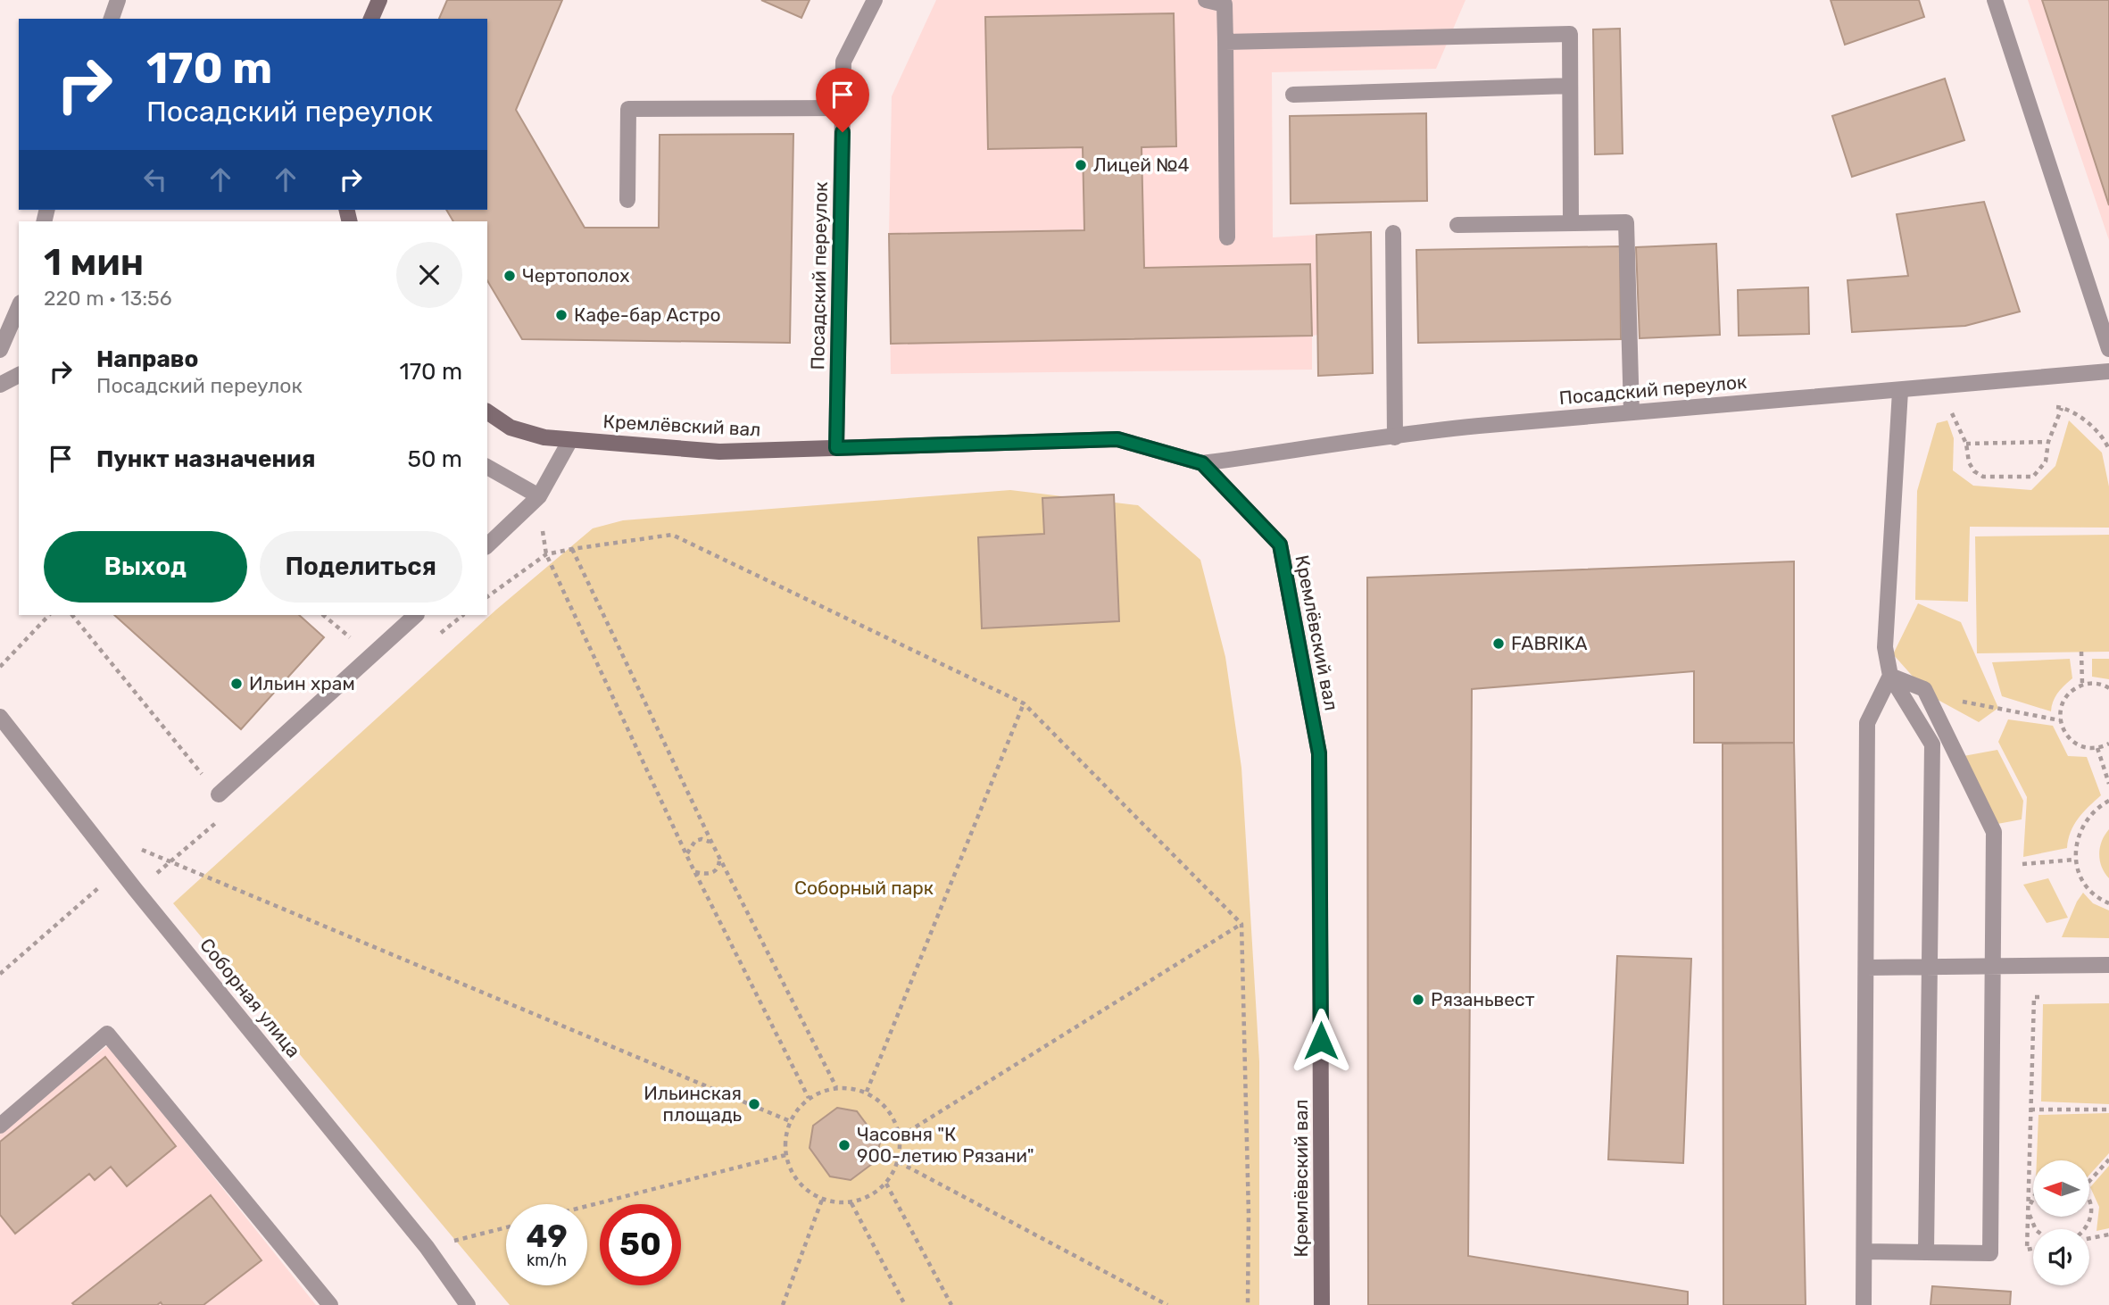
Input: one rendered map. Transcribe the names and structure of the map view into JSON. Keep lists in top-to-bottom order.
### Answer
{
  "streets": {
    "main road": ["Кремлёвский вал"],
    "street": ["Посадский переулок", "Соборная улица"]
  },
  "crossings": [
    ["Посадский переулок", "Кремлёвский вал"]
  ],
  "parks": ["Соборный парк"],
  "places": [
    "Лицей №4",
    "Чертополох",
    "Кафе-бар Астро",
    "FABRIKA",
    "Ильин храм",
    "Рязаньвест",
    "Ильинская площадь",
    "Часовня \"К 900-летию Рязани\""
  ],
  "north": "left",
  "page": {
    "turn": ["170 m", "Посадский переулок"],
    "heading": ["1 мин", "220 m · 13:56"],
    "list": [
      {
        "name": "Направо",
        "note": "Посадский переулок",
        "value": "170 m"
      },
      {
        "name": "Пункт назначения",
        "value": "50 m"
      }
    ],
    "buttons": ["Выход", "Поделиться"],
    "speed": "49 km/h",
    "limit": "50"
  }
}
